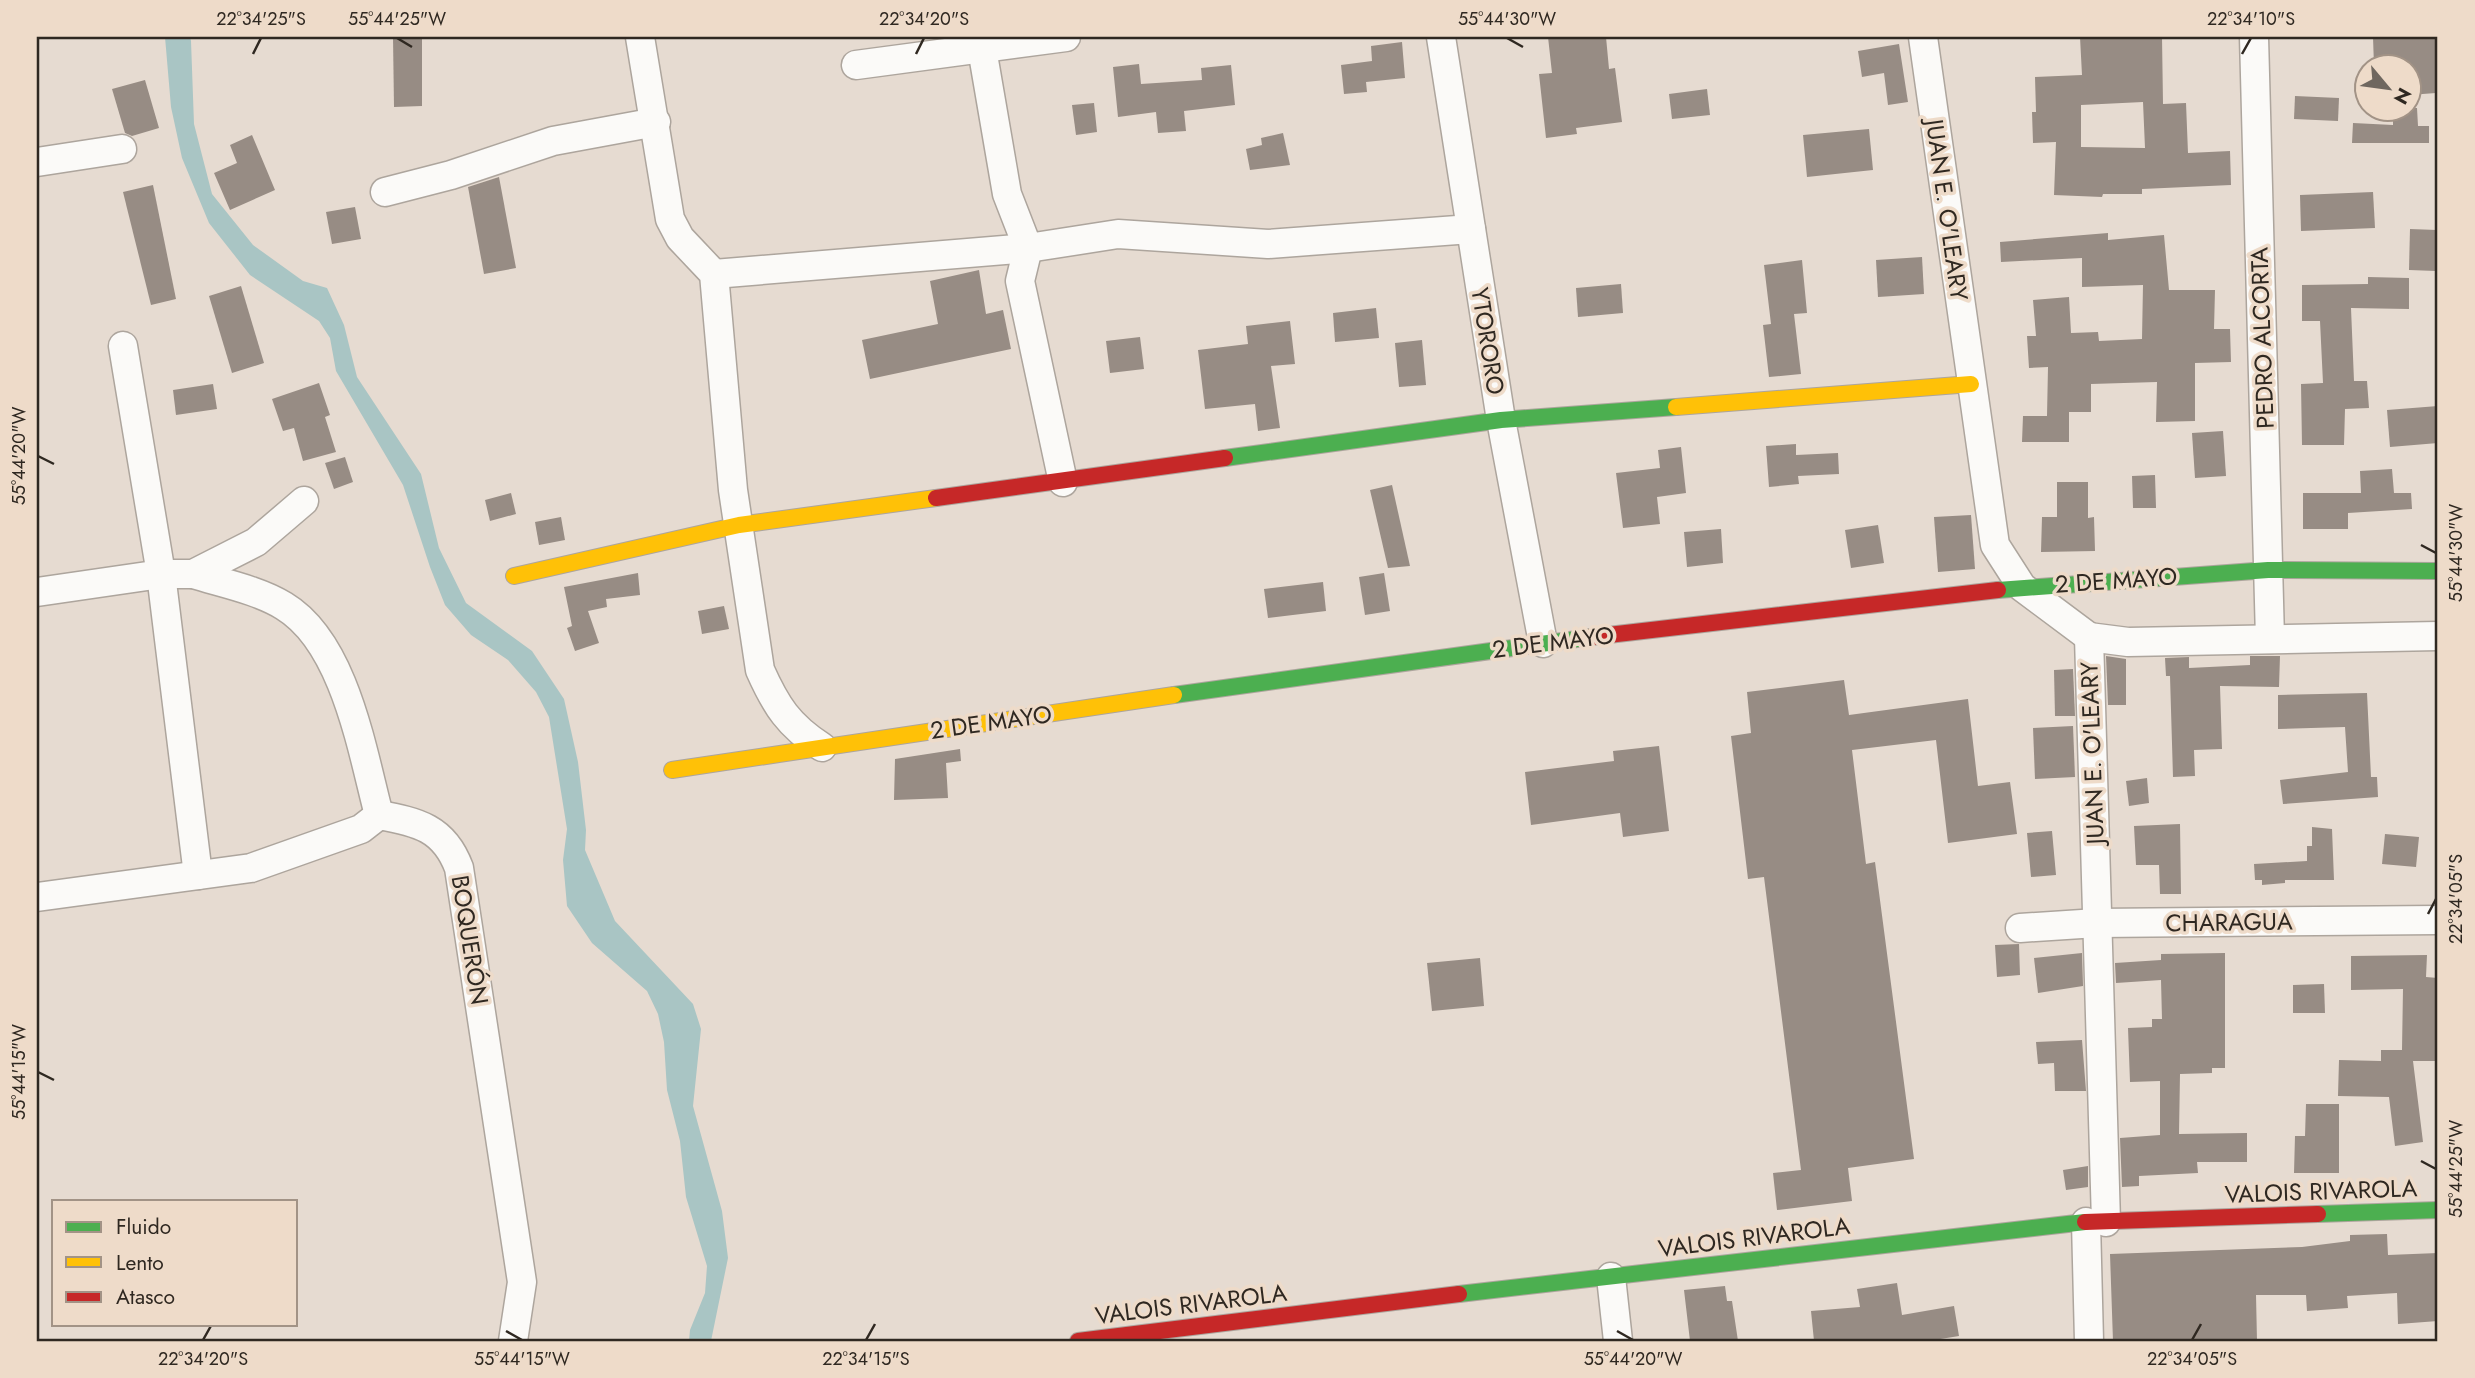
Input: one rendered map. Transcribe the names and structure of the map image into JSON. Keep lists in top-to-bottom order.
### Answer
{
  "streets": {
    "street": [
      "JUAN E. O'LEARY",
      "PEDRO ALCORTA",
      "YTORORO",
      "2 DE MAYO",
      "CHARAGUA",
      "BOQUERÓN",
      "VALOIS RIVAROLA"
    ]
  },
  "crossings": [
    ["JUAN E. O'LEARY", "2 DE MAYO"],
    ["JUAN E. O'LEARY", "CHARAGUA"],
    ["JUAN E. O'LEARY", "VALOIS RIVAROLA"],
    ["PEDRO ALCORTA", "2 DE MAYO"],
    ["YTORORO", "2 DE MAYO"]
  ],
  "legend": ["Fluido", "Lento", "Atasco"],
  "north": "bottom right",
  "coordinates": [
    "22°34'25\"S",
    "55°44'25\"W",
    "22°34'20\"S",
    "55°44'30\"W",
    "22°34'10\"S",
    "55°44'20\"W",
    "22°34'05\"S",
    "55°44'15\"W",
    "22°34'15\"S"
  ]
}
